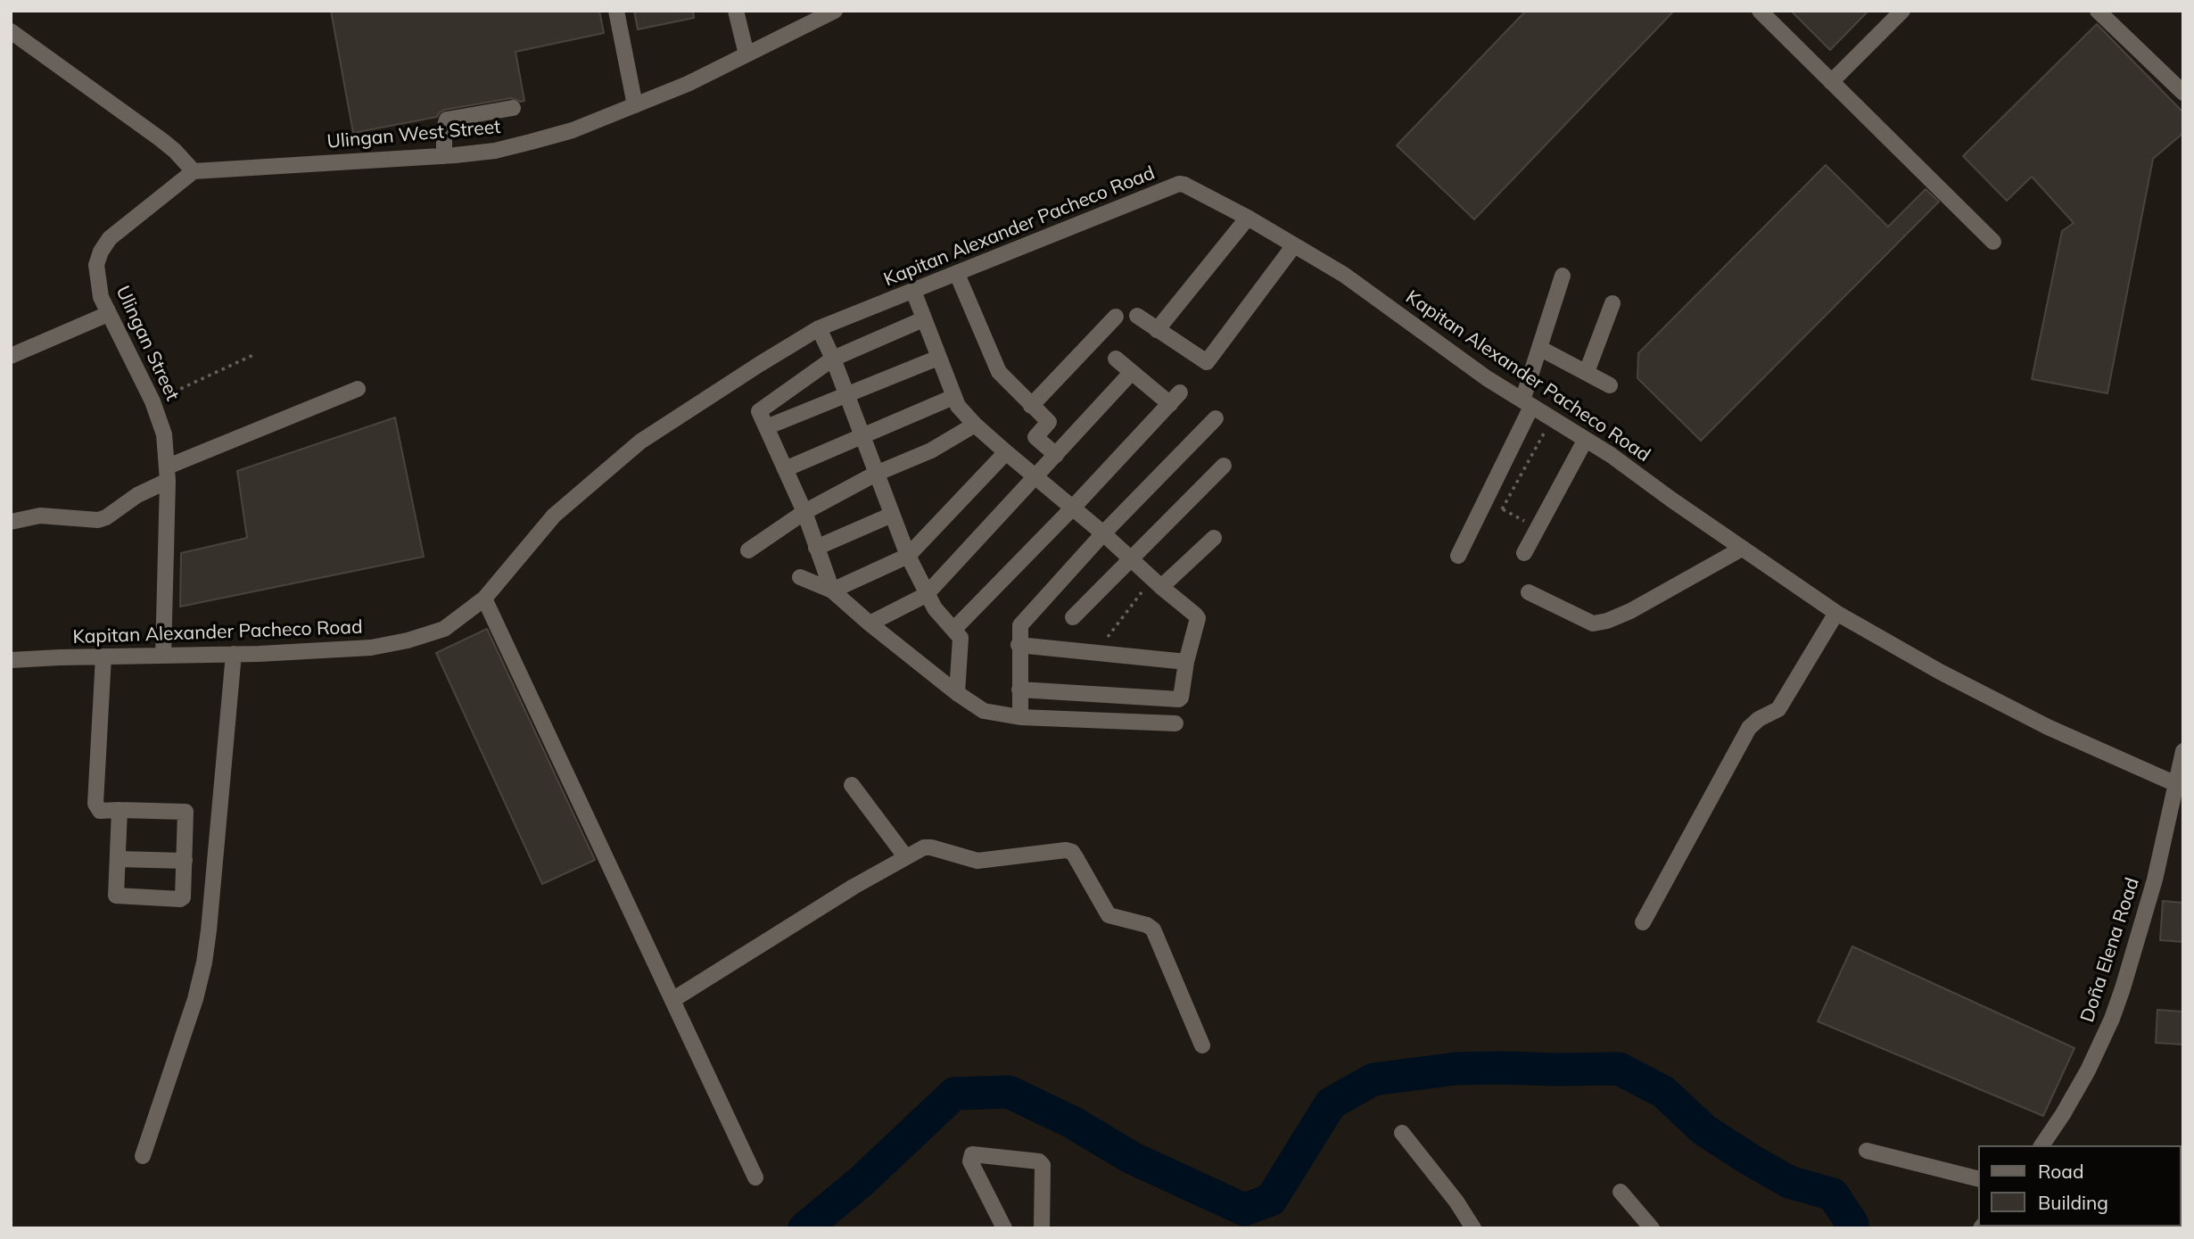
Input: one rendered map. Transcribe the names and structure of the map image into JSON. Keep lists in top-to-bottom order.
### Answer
{
  "streets": {
    "street": [
      "Ulingan West Street",
      "Kapitan Alexander Pacheco Road",
      "Ulingan Street",
      "Doña Elena Road"
    ]
  },
  "crossings": [
    ["Ulingan West Street", "Ulingan Street"],
    ["Kapitan Alexander Pacheco Road", "Ulingan Street"],
    ["Kapitan Alexander Pacheco Road", "Doña Elena Road"]
  ],
  "legend": ["Road", "Building"]
}
